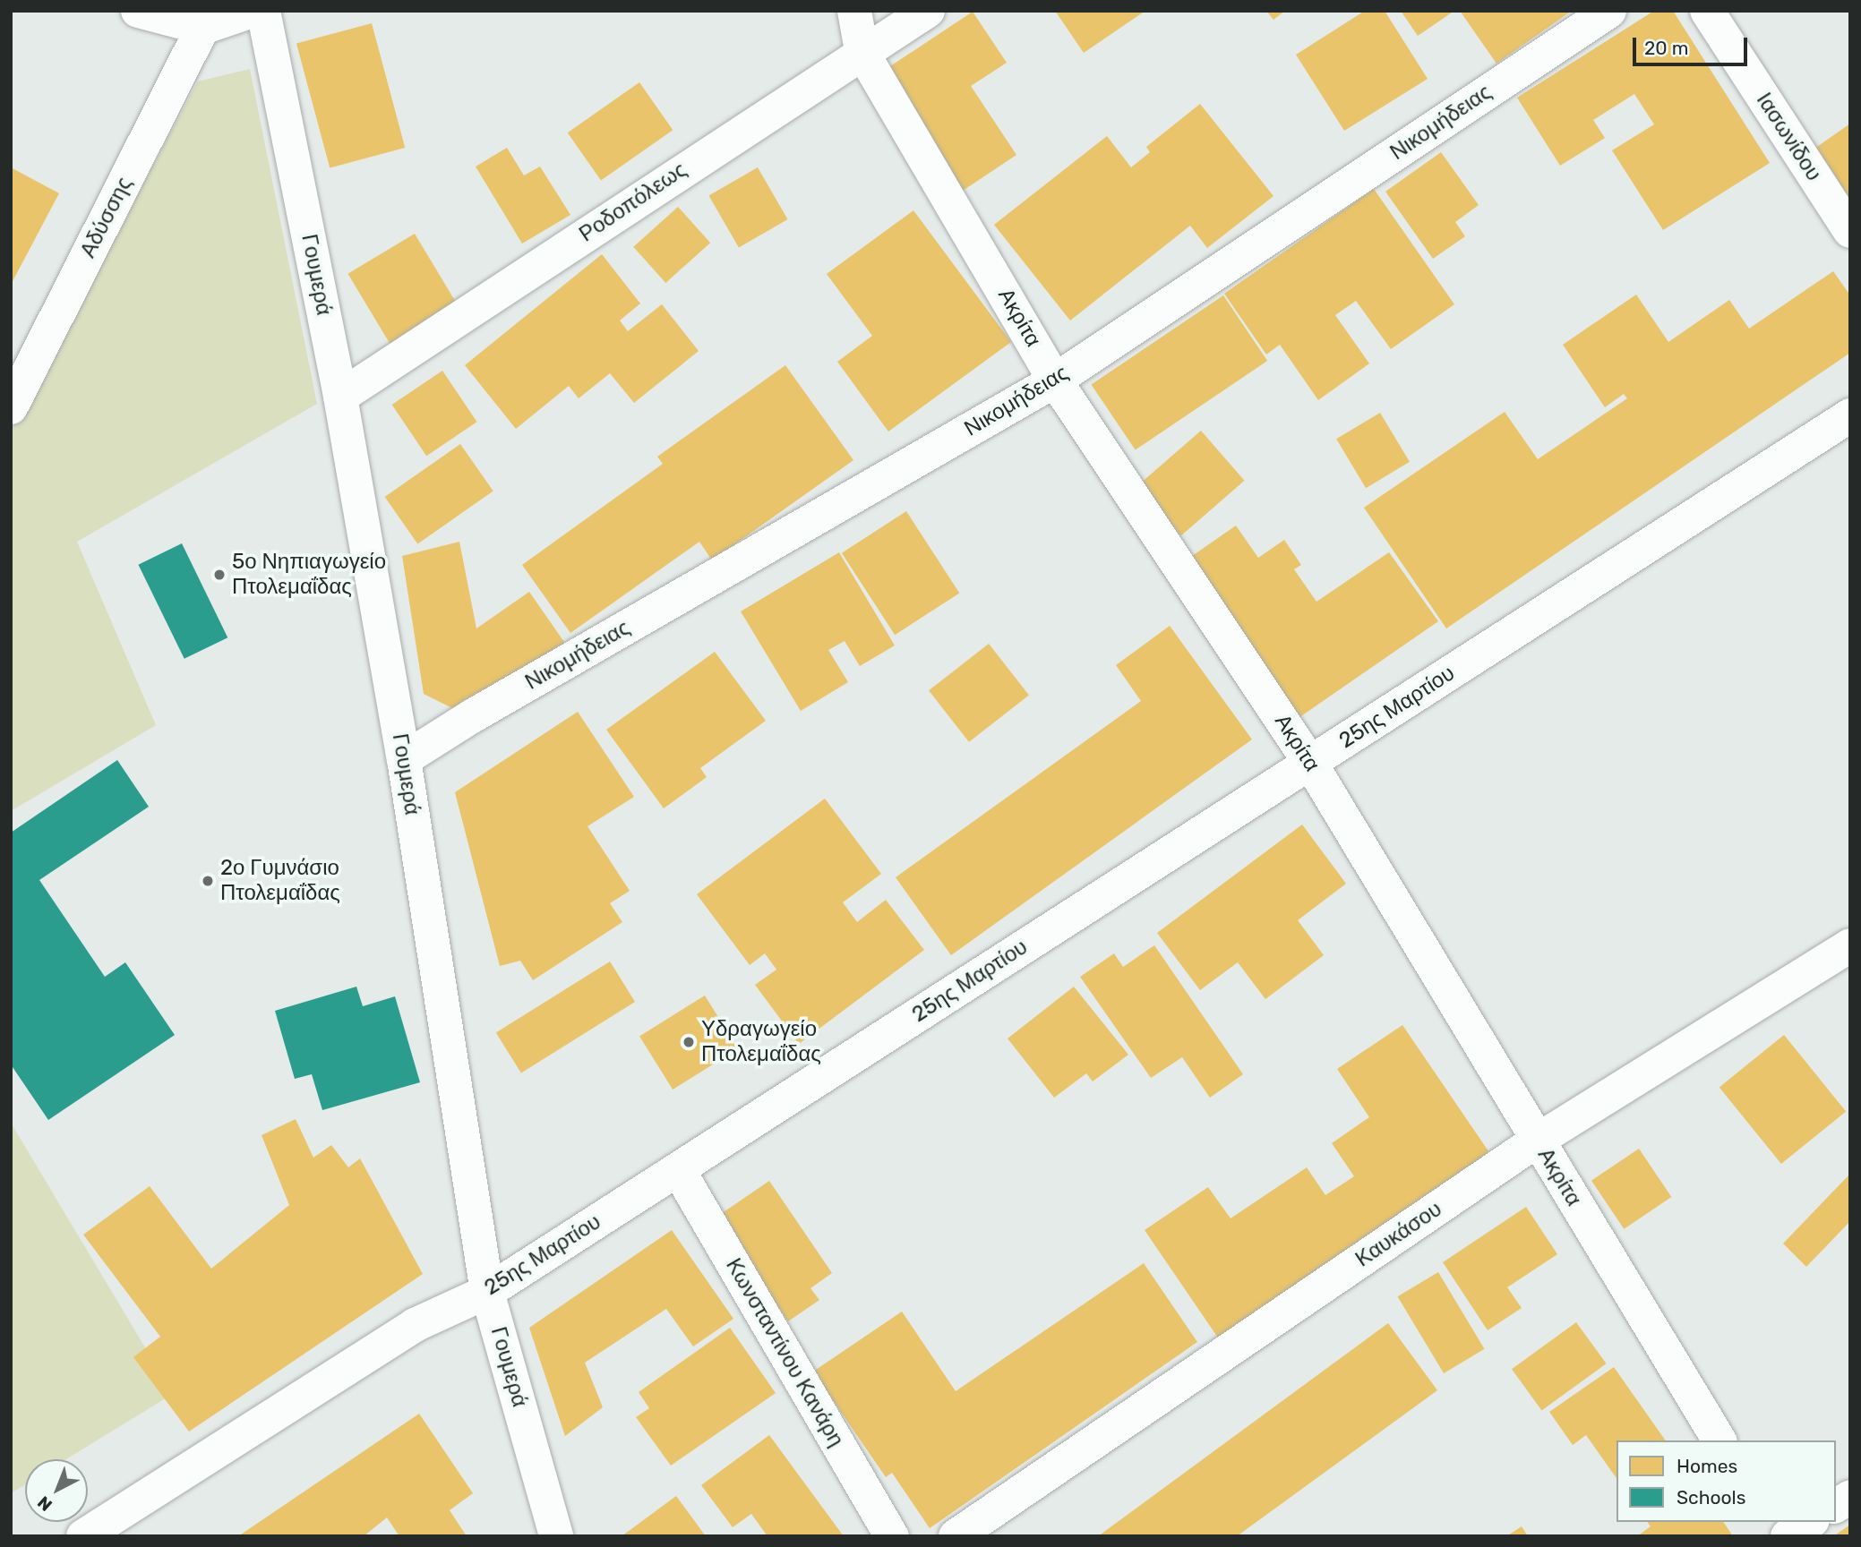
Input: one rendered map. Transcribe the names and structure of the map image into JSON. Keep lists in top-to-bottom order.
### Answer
{
  "streets": {
    "street": [
      "Νικομήδειας",
      "Ιασωνίδου",
      "Ροδοπόλεως",
      "Αδύσσης",
      "Γουμερά",
      "Ακρίτα",
      "25ης Μαρτίου",
      "Καυκάσου",
      "Κωνσταντίνου Κανάρη"
    ]
  },
  "crossings": [
    ["Νικομήδειας", "Γουμερά"],
    ["Νικομήδειας", "Ακρίτα"],
    ["Ροδοπόλεως", "Γουμερά"],
    ["Ροδοπόλεως", "Ακρίτα"],
    ["Γουμερά", "25ης Μαρτίου"],
    ["Ακρίτα", "25ης Μαρτίου"],
    ["Ακρίτα", "Καυκάσου"],
    ["25ης Μαρτίου", "Κωνσταντίνου Κανάρη"]
  ],
  "places": ["5ο Νηπιαγωγείο Πτολεμαΐδας", "2ο Γυμνάσιο Πτολεμαΐδας", "Υδραγωγείο Πτολεμαΐδας"],
  "legend": ["Homes", "Schools"],
  "scale_bar": "20 m",
  "north": "bottom left"
}
